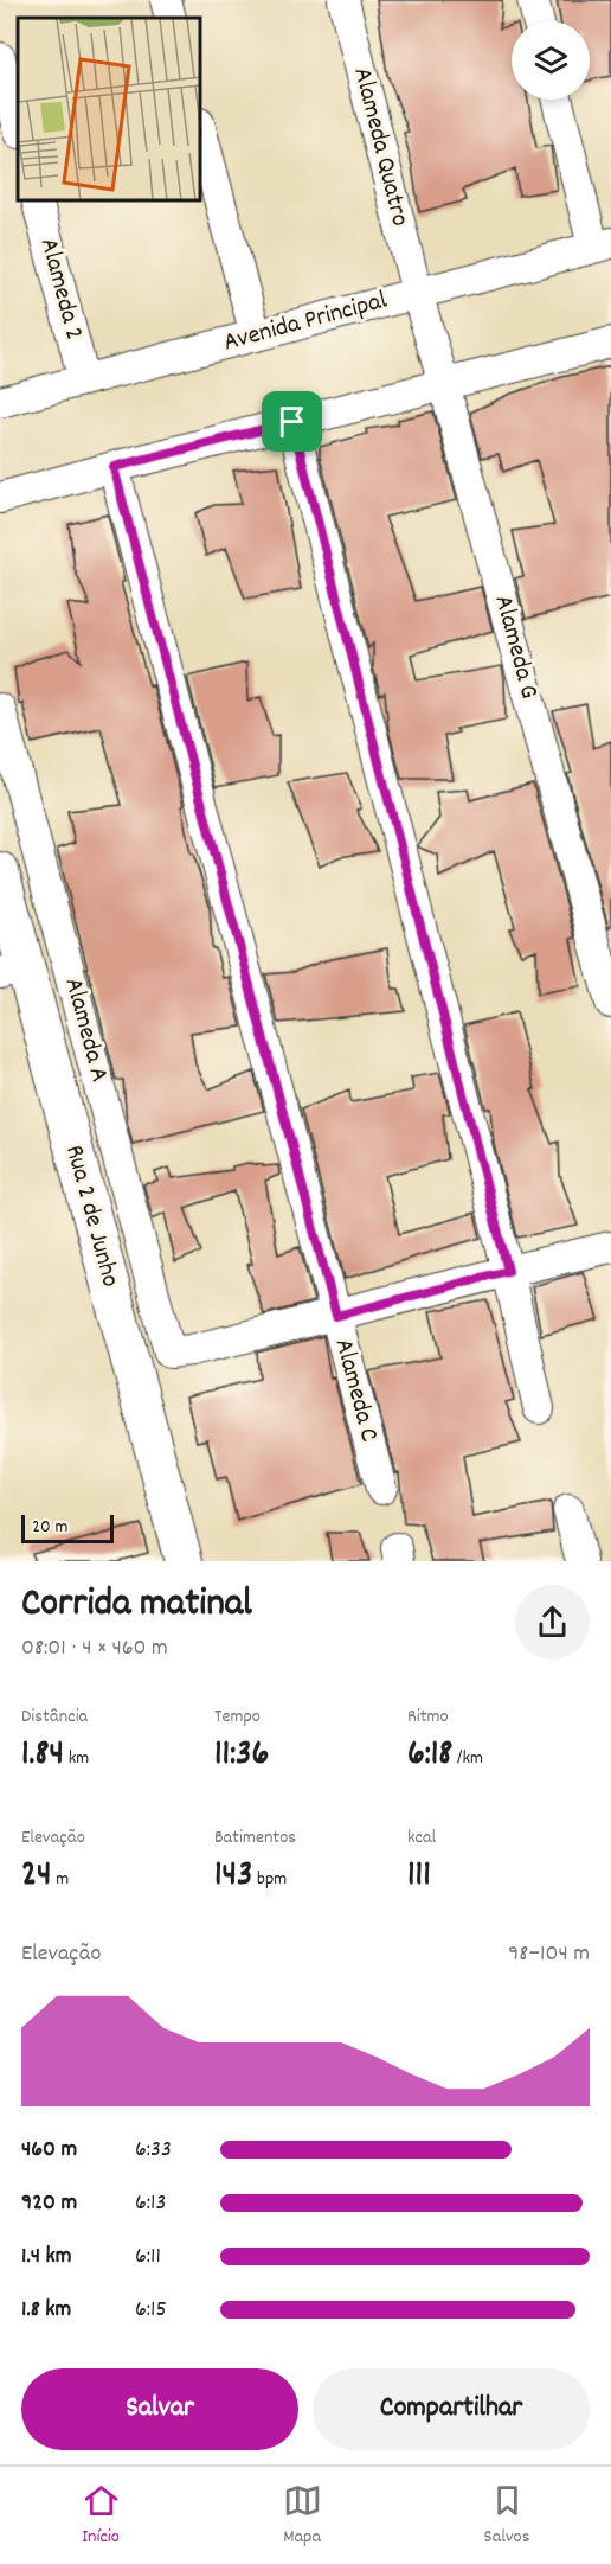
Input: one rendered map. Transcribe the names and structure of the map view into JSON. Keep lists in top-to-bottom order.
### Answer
{
  "streets": {
    "street": [
      "Alameda Quatro",
      "Alameda 2",
      "Avenida Principal",
      "Alameda G",
      "Alameda A",
      "Rua 2 de Junho",
      "Alameda C"
    ]
  },
  "crossings": [
    ["Alameda Quatro", "Avenida Principal"],
    ["Alameda Quatro", "Alameda G"],
    ["Alameda 2", "Avenida Principal"],
    ["Avenida Principal", "Alameda G"],
    ["Alameda A", "Alameda C"]
  ],
  "scale_bar": "20 m",
  "page": {
    "scale": "20 m",
    "heading": ["Corrida matinal", "08:01 · 4 × 460 m"],
    "stats": [
      ["Distância", "1.84 km"],
      ["Tempo", "11:36"],
      ["Ritmo", "6:18 /km"],
      ["Elevação", "24 m"],
      ["Batimentos", "143 bpm"],
      ["kcal", "111"]
    ],
    "chart": ["Elevação", "98–104 m"],
    "list": [
      {
        "name": "460 m",
        "note": "6:33"
      },
      {
        "name": "920 m",
        "note": "6:13"
      },
      {
        "name": "1.4 km",
        "note": "6:11"
      },
      {
        "name": "1.8 km",
        "note": "6:15"
      }
    ],
    "buttons": ["Salvar", "Compartilhar"],
    "tabs": ["Início", "Mapa", "Salvos"]
  }
}
